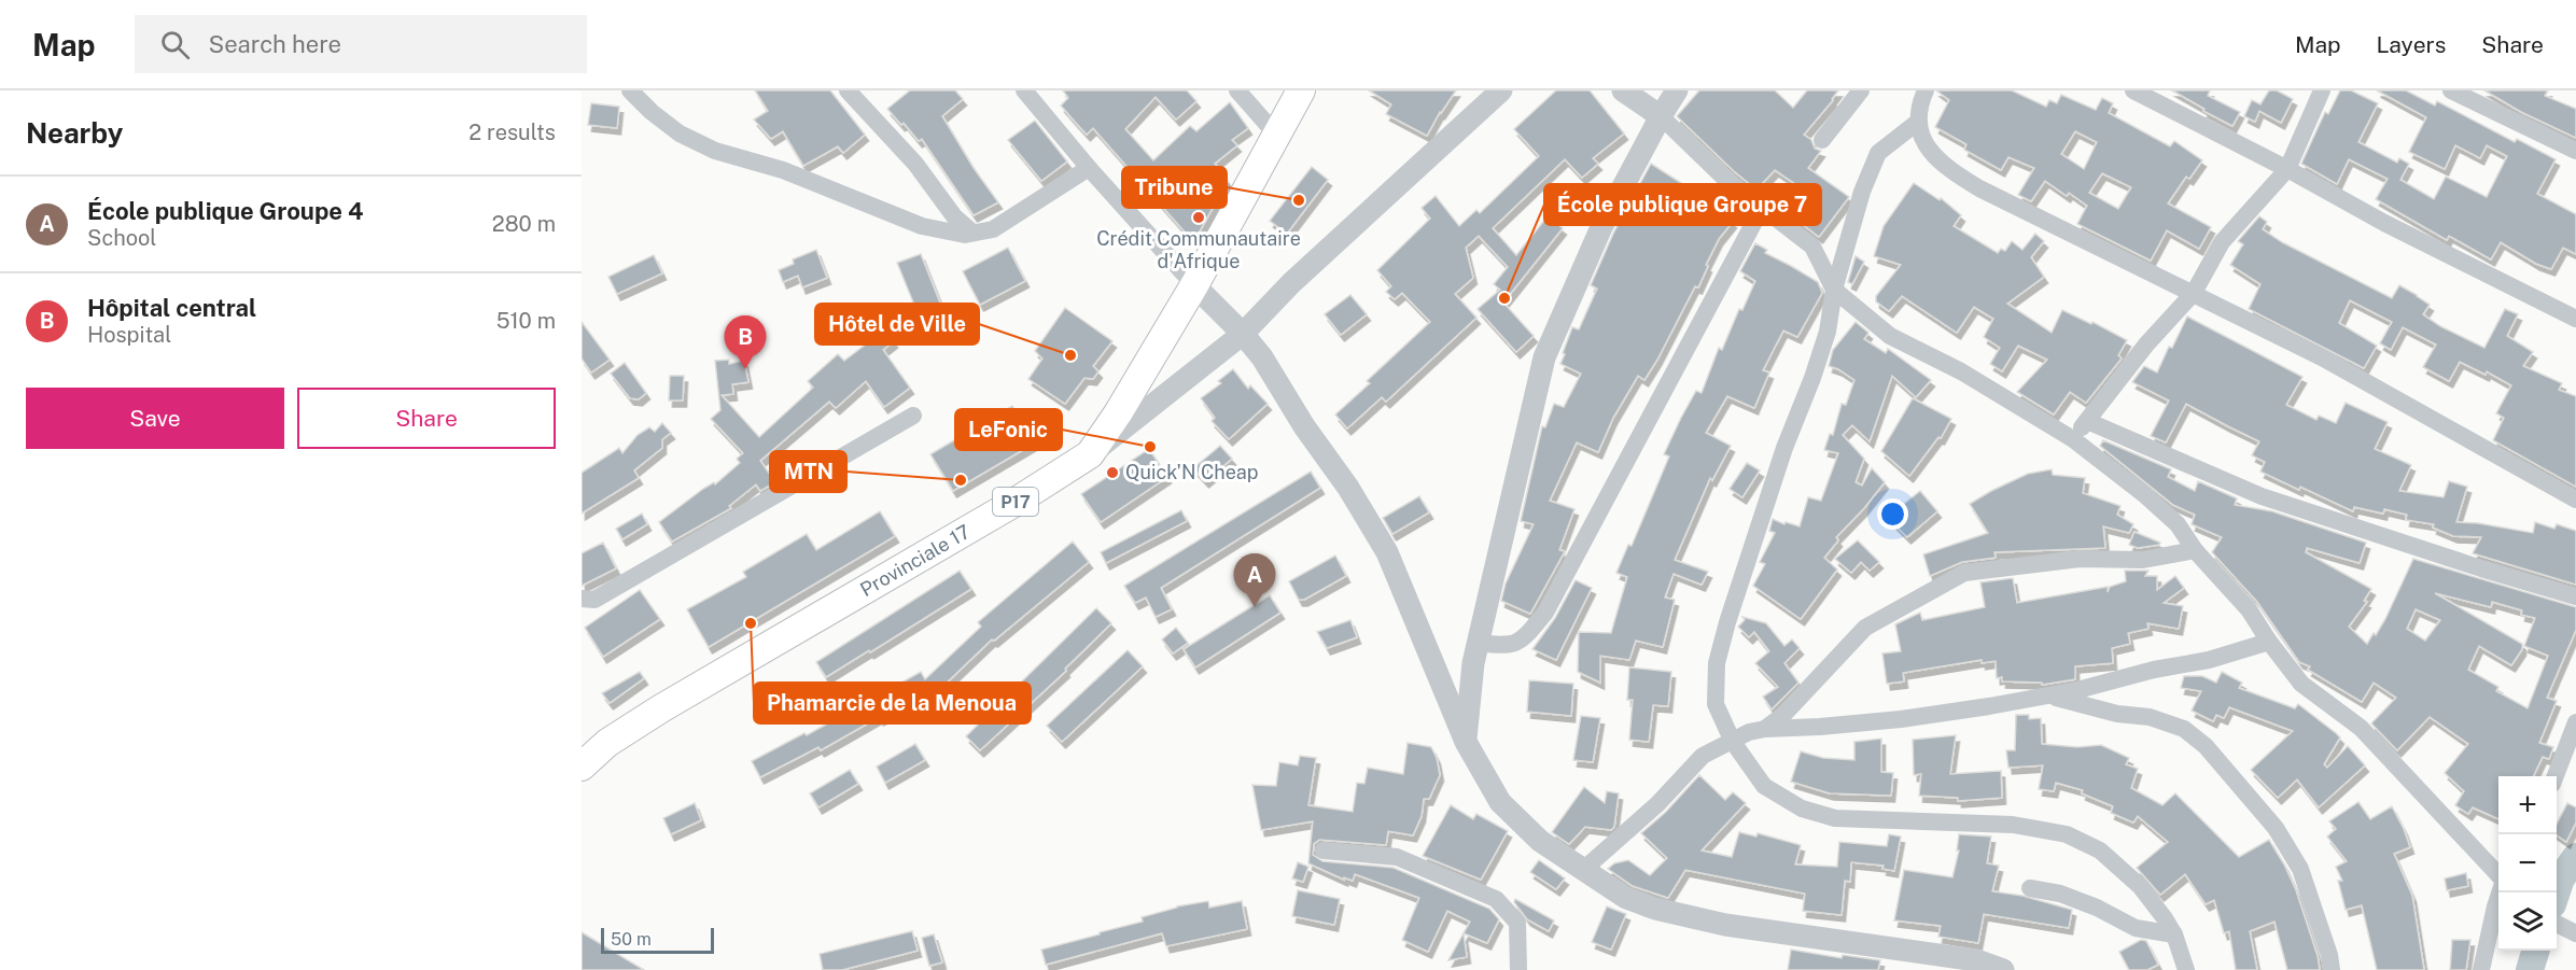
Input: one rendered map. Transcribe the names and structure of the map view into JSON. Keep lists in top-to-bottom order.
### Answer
{
  "streets": {
    "main road": ["P17", "Provinciale 17"]
  },
  "places": [
    "Tribune",
    "Crédit Communautaire d'Afrique",
    "École publique Groupe 7",
    "Hôtel de Ville",
    "LeFonic",
    "Quick'N Cheap",
    "MTN",
    "Phamarcie de la Menoua"
  ],
  "scale_bar": "50 m",
  "page": {
    "header": "Map",
    "search": "Search here",
    "nav": ["Map", "Layers", "Share"],
    "heading": ["Nearby", "2 results"],
    "list": [
      {
        "mark": "A",
        "name": "École publique Groupe 4",
        "note": "School",
        "value": "280 m"
      },
      {
        "mark": "B",
        "name": "Hôpital central",
        "note": "Hospital",
        "value": "510 m"
      }
    ],
    "pins": ["B", "A"],
    "buttons": ["Save", "Share"],
    "map_buttons": ["+", "−"],
    "scale": "50 m"
  }
}
